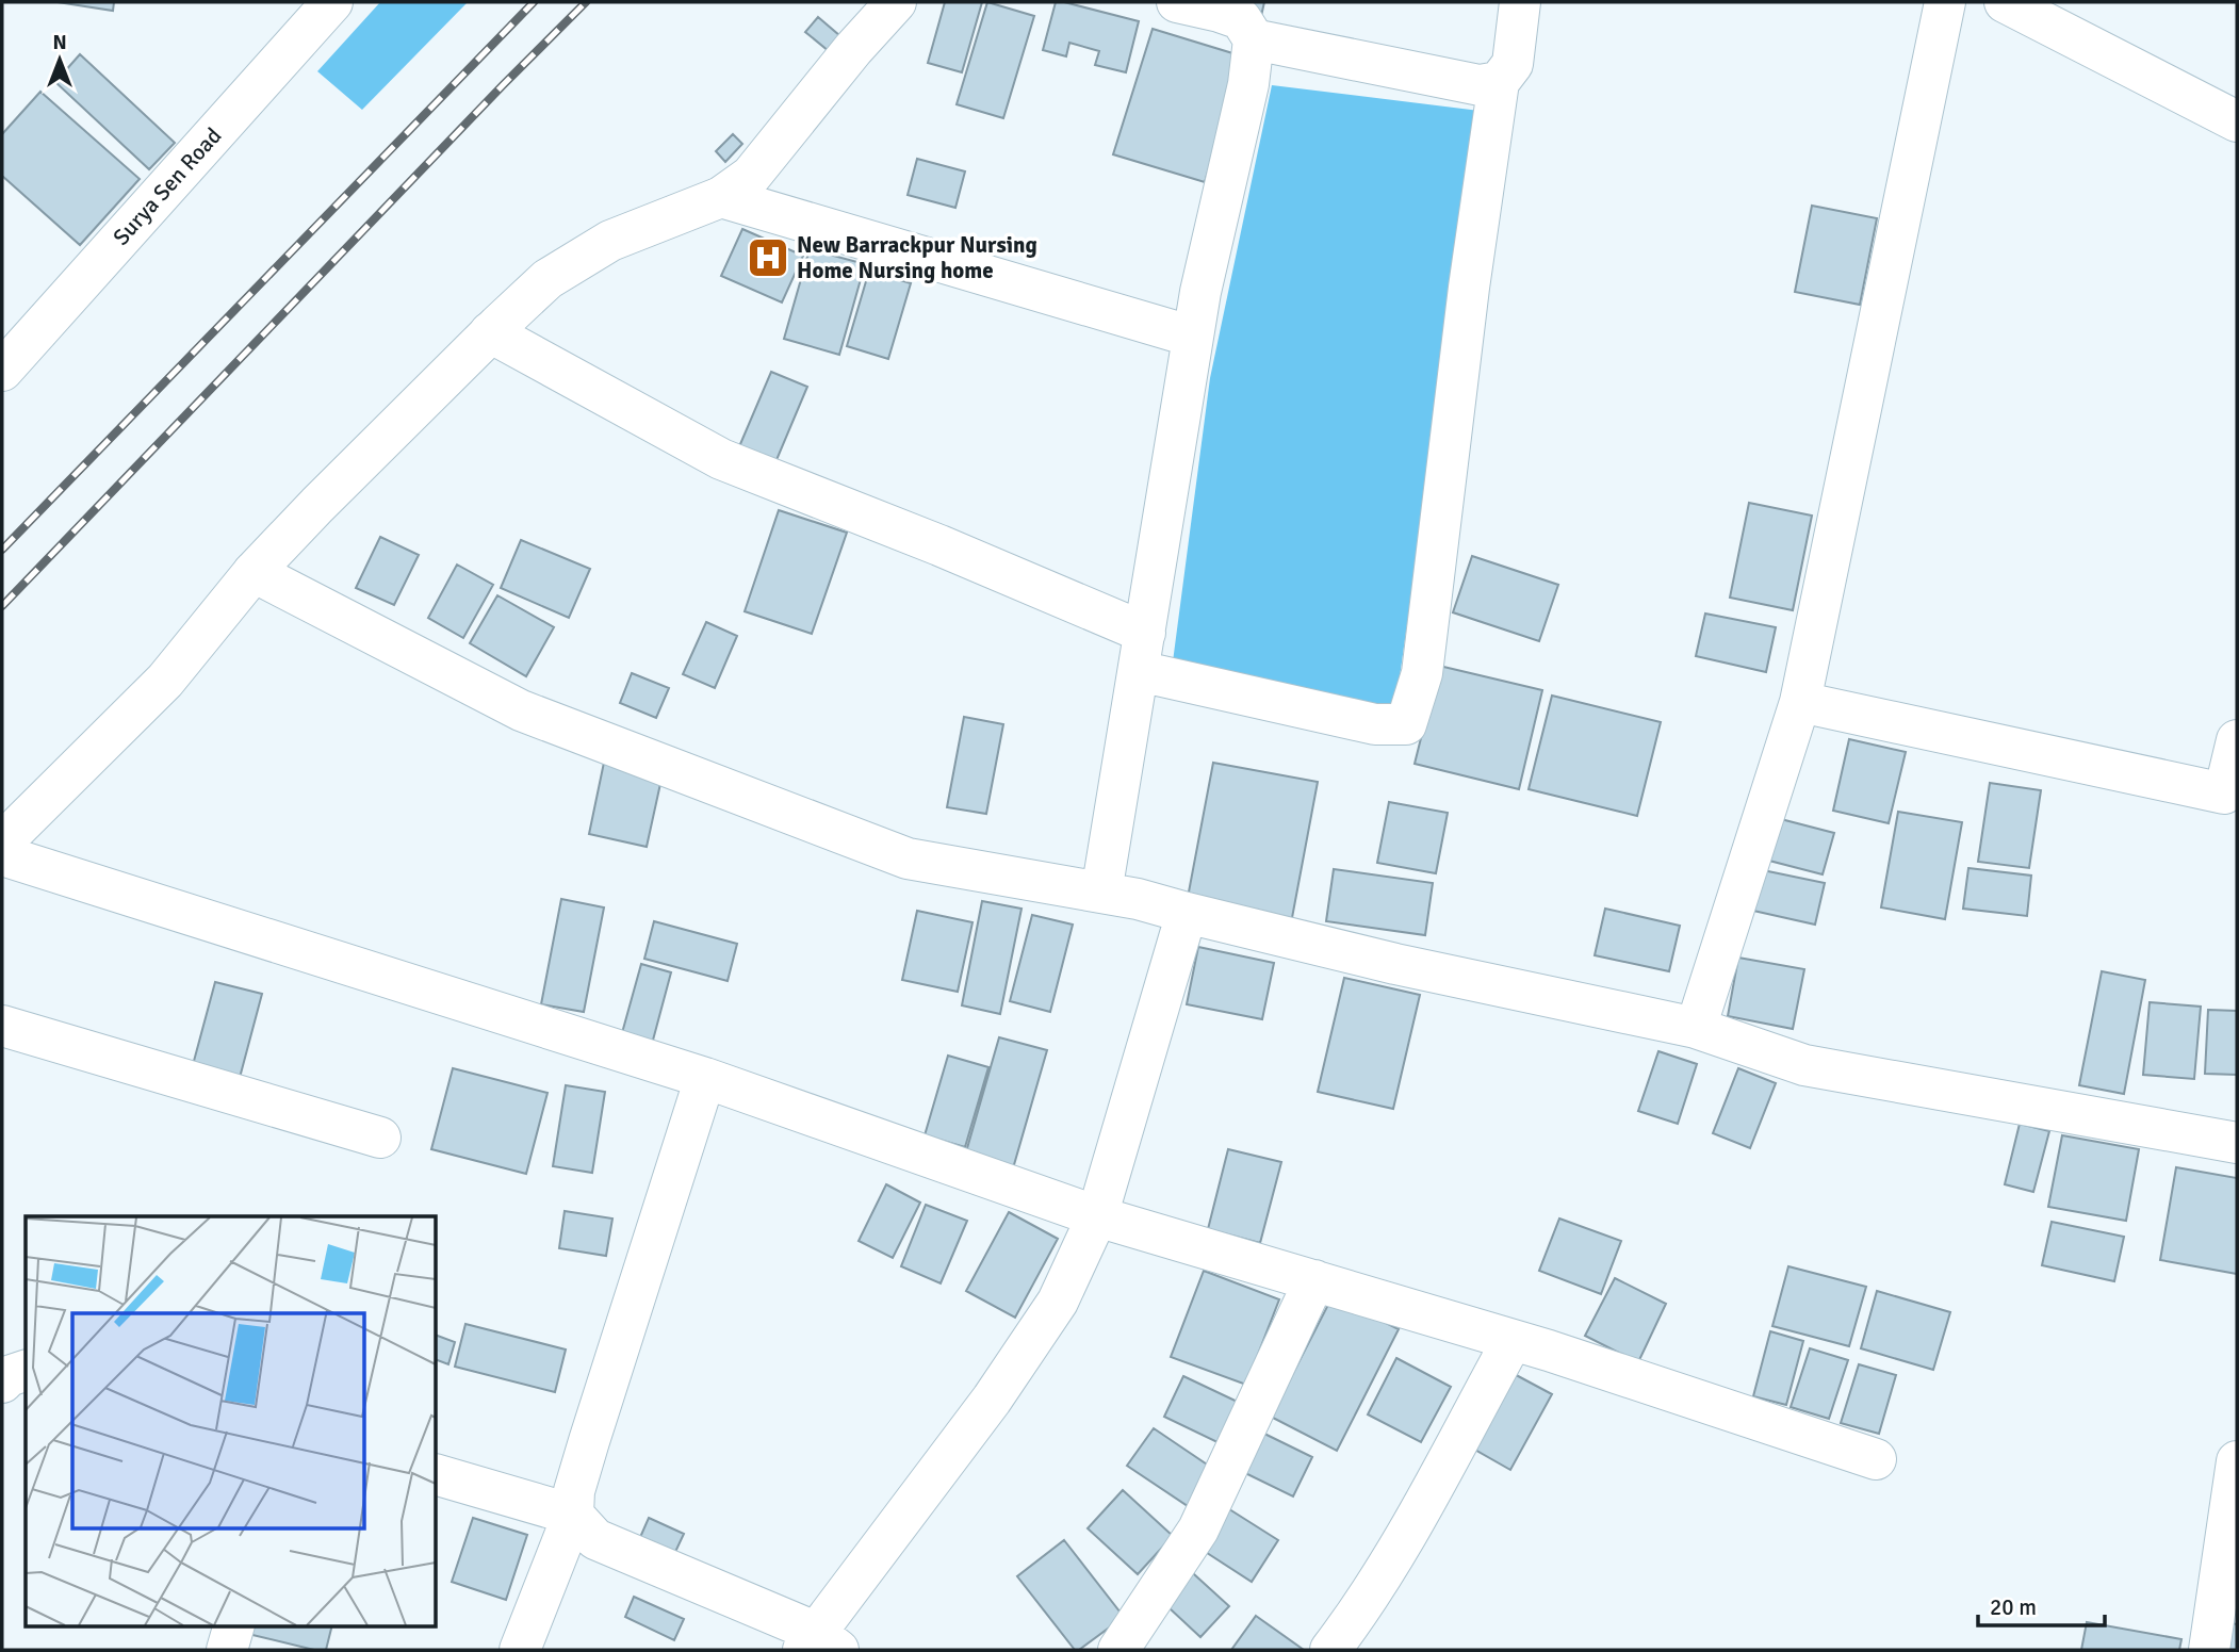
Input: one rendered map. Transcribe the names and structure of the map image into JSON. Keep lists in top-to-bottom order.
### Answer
{
  "streets": {
    "street": ["Surya Sen Road"]
  },
  "places": {
    "hospital": ["New Barrackpur Nursing Home Nursing home"]
  },
  "scale_bar": "20 m",
  "north": "top"
}
